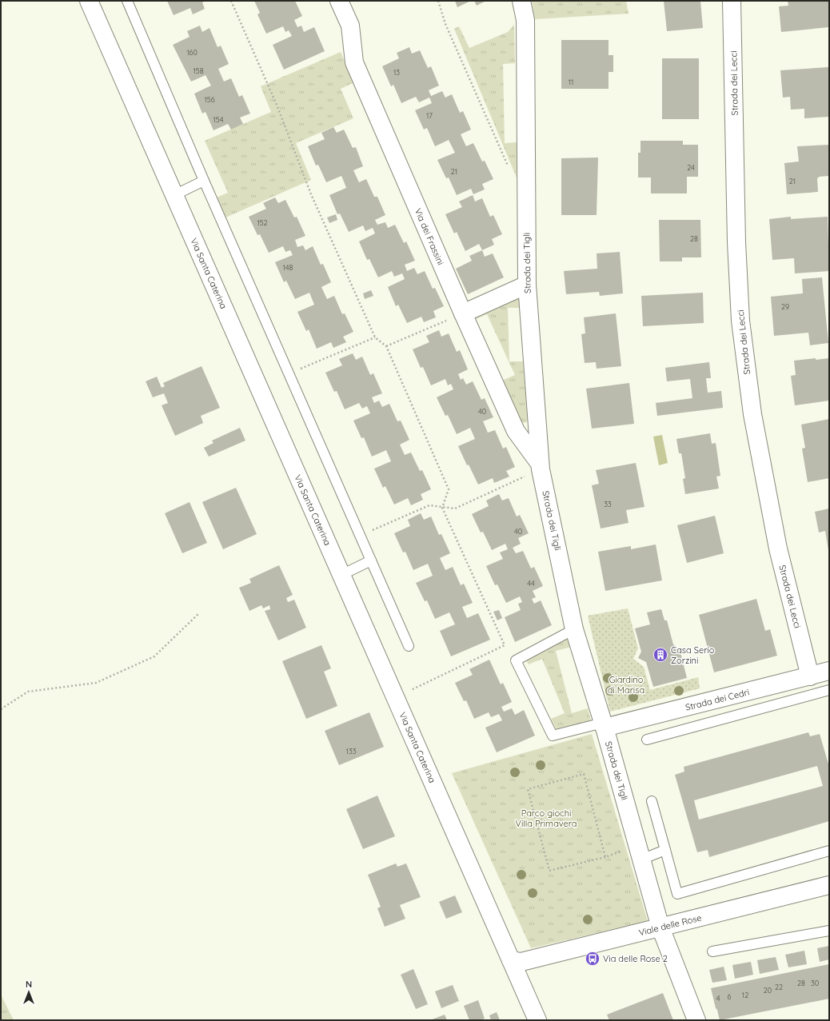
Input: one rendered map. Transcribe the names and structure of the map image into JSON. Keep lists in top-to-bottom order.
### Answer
{
  "streets": {
    "street": [
      "Strada dei Lecci",
      "Via dei Frassini",
      "Strada dei Tigli",
      "Via Santa Caterina",
      "Strada dei Cedri",
      "Viale delle Rose"
    ]
  },
  "crossings": [
    ["Strada dei Lecci", "Strada dei Cedri"],
    ["Via dei Frassini", "Strada dei Tigli"],
    ["Strada dei Tigli", "Strada dei Cedri"],
    ["Strada dei Tigli", "Viale delle Rose"],
    ["Via Santa Caterina", "Viale delle Rose"]
  ],
  "parks": ["Giardino di Marisa", "Parco giochi Villa Primavera"],
  "places": {
    "building": ["Casa Serio Zorzini"],
    "bus stop": ["Via delle Rose 2"]
  },
  "house_numbers": [
    "160",
    "158",
    "13",
    "11",
    "156",
    "17",
    "154",
    "24",
    "21",
    "21",
    "152",
    "28",
    "148",
    "29",
    "40",
    "33",
    "40",
    "44",
    "133",
    "28",
    "30",
    "22",
    "20",
    "12",
    "6",
    "4"
  ],
  "north": "top"
}
